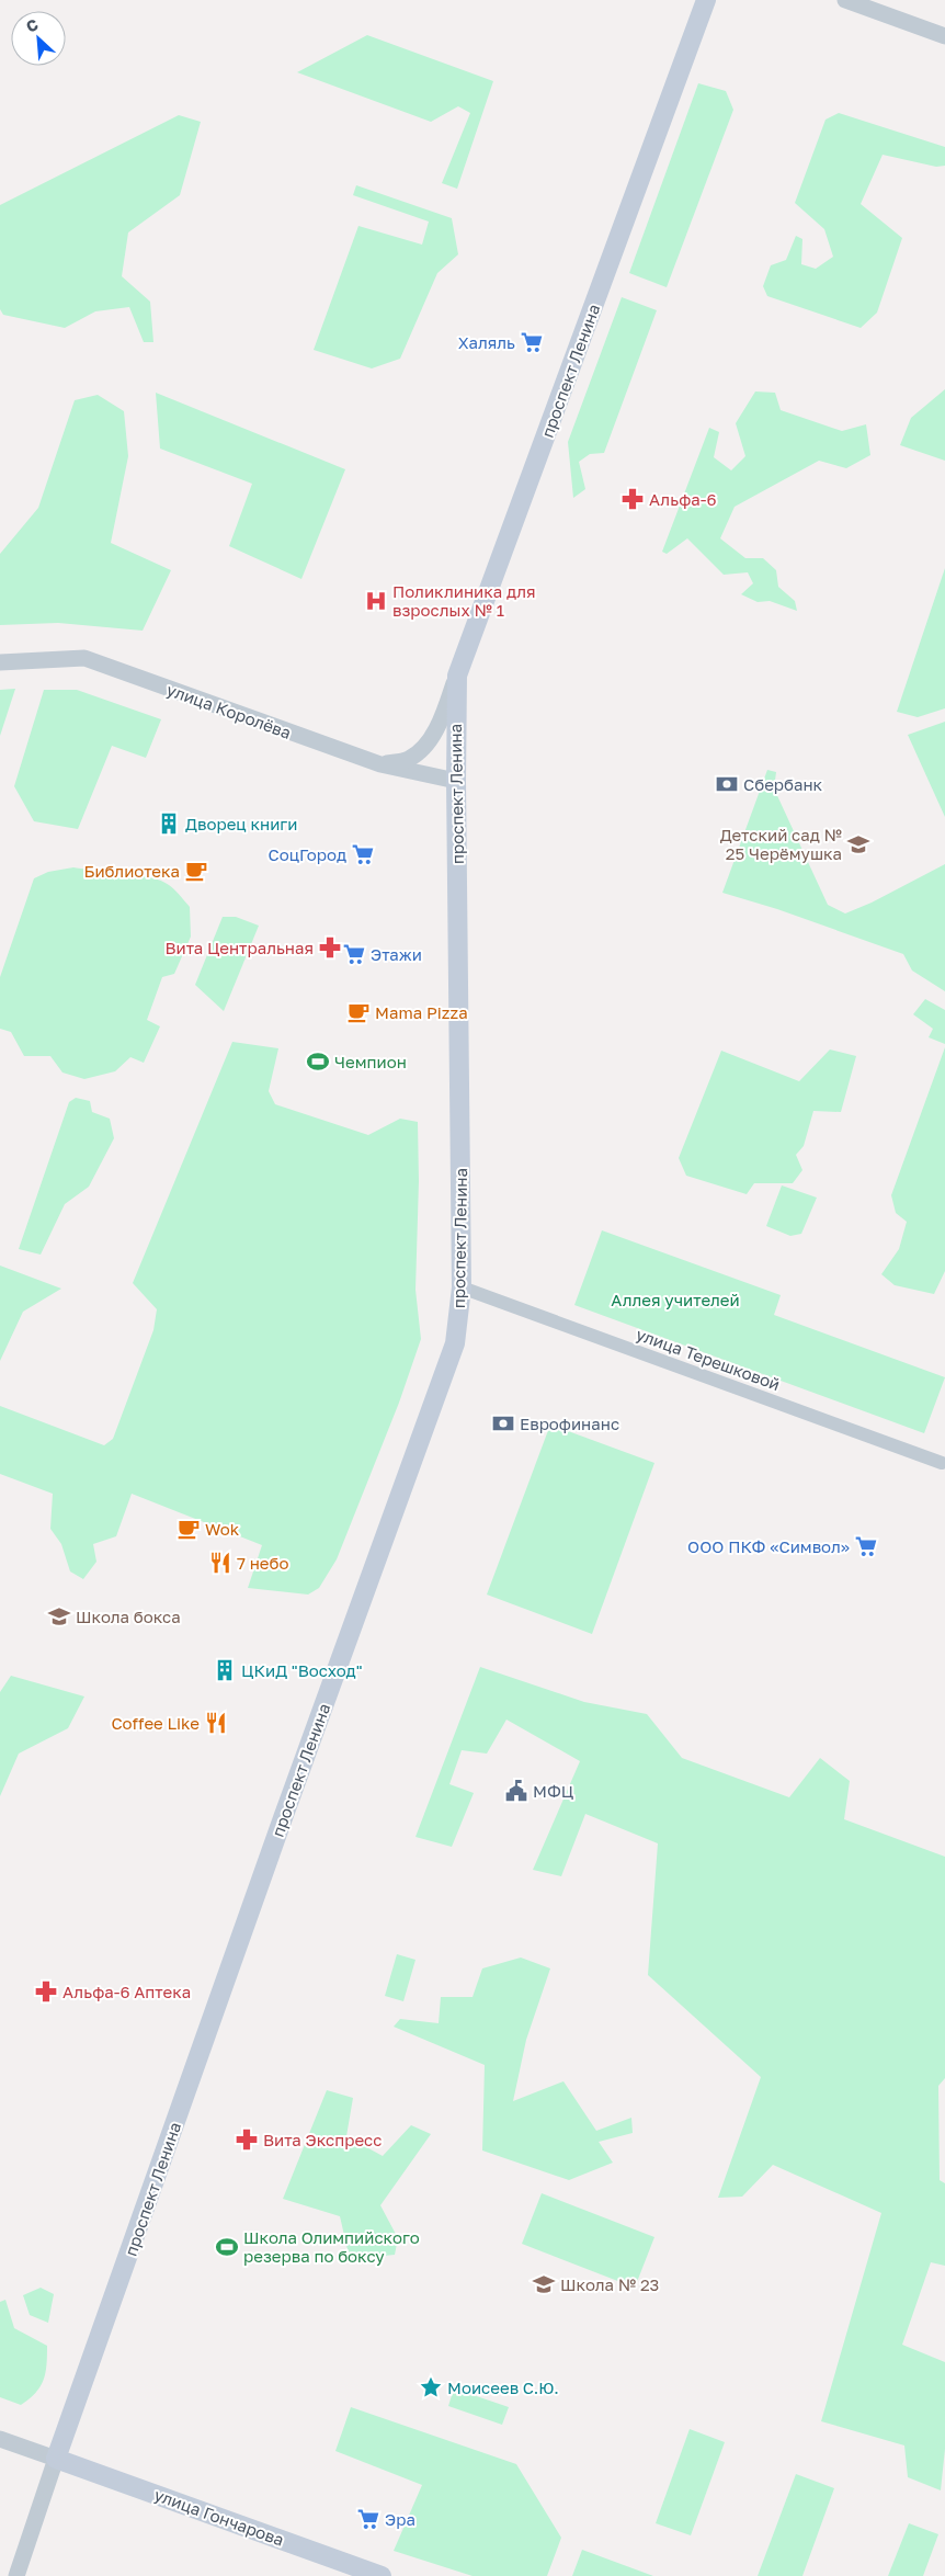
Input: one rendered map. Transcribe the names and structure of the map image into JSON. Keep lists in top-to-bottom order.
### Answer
{
  "streets": {
    "main road": ["проспект Ленина", "улица Гончарова"],
    "street": ["улица Королёва", "улица Терешковой"]
  },
  "crossings": [
    ["проспект Ленина", "улица Королёва"],
    ["проспект Ленина", "улица Терешковой"],
    ["проспект Ленина", "улица Гончарова"]
  ],
  "parks": ["Аллея учителей"],
  "places": {
    "supermarket": [
      "Халяль",
      "СоцГород",
      "Этажи",
      "ООО ПКФ «Символ»",
      "Эра"
    ],
    "pharmacy": [
      "Альфа-6",
      "Вита Центральная",
      "Альфа-6 Аптека",
      "Вита Экспресс"
    ],
    "hospital": ["Поликлиника для взрослых № 1"],
    "bank": ["Сбербанк", "Еврофинанс"],
    "building": ["Дворец книги", "ЦКиД \"Восход\""],
    "school or university": ["Детский сад № 25 Черёмушка", "Школа бокса", "Школа № 23"],
    "cafe": ["Библиотека", "Mama Pizza", "Wok"],
    "sports": ["Чемпион", "Школа Олимпийского резерва по боксу"],
    "restaurant": ["7 небо", "Coffee Like"],
    "public building": ["МФЦ"],
    "place": ["Моисеев С.Ю."]
  },
  "north": "top left"
}
